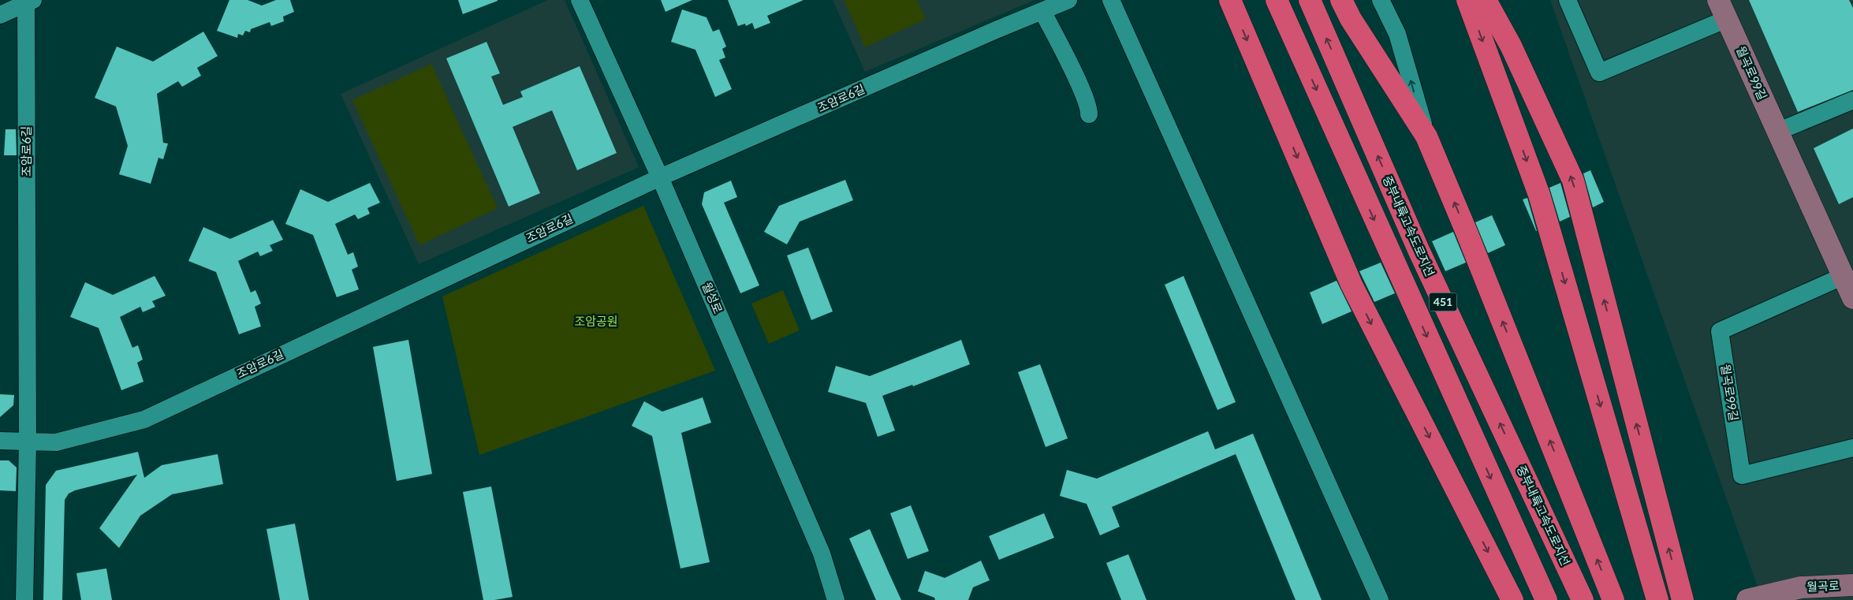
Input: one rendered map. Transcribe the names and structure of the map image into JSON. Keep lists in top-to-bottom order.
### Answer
{
  "streets": {
    "highway": ["중부내륙고속도로지선", "451"],
    "main road": ["월곡로99길", "월곡로"],
    "street": ["조암로6길", "월성로"]
  },
  "crossings": [
    ["조암로6길", "월성로"]
  ],
  "parks": ["조암공원"]
}
